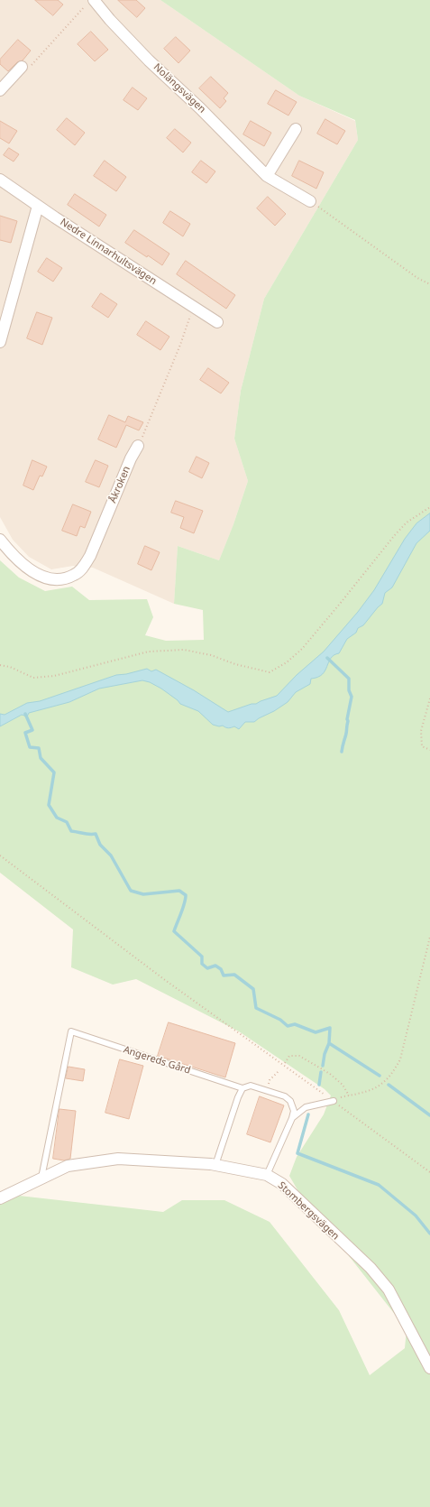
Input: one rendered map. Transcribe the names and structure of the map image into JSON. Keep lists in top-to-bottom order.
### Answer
{
  "streets": {
    "street": [
      "Nolängsvägen",
      "Nedre Linnarhultsvägen",
      "Åkroken",
      "Stombergsvägen"
    ],
    "lane": ["Angereds Gård"]
  },
  "crossings": [
    ["Angereds Gård", "Stombergsvägen"]
  ]
}
